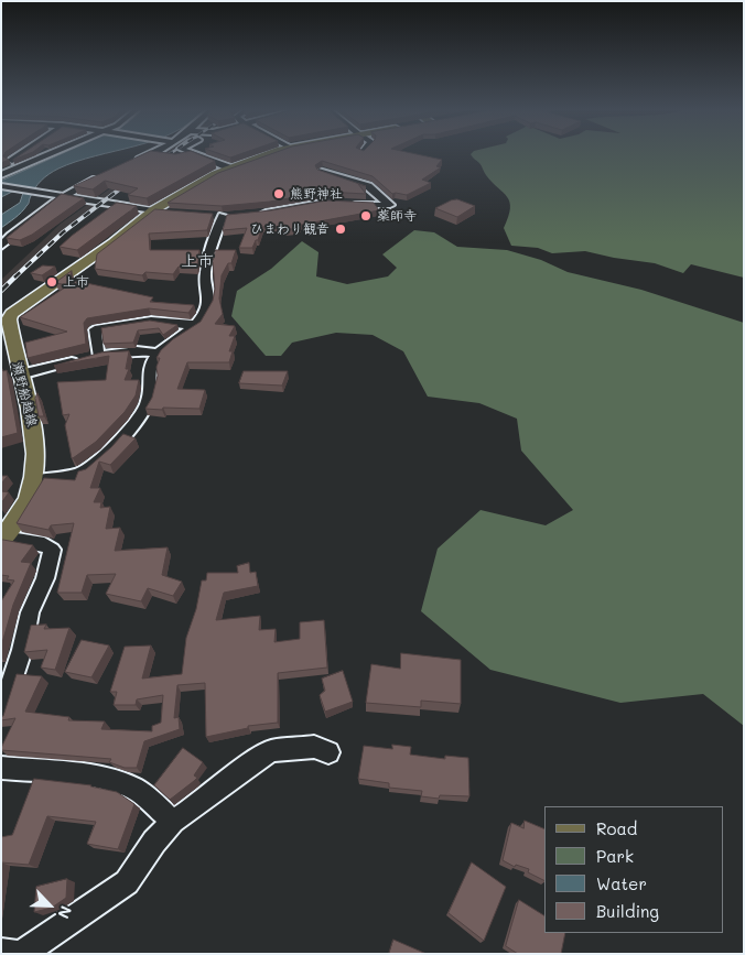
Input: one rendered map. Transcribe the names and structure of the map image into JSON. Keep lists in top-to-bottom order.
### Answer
{
  "streets": {
    "main road": ["瀬野船越線"]
  },
  "districts": ["上市"],
  "places": [
    "熊野神社",
    "薬師寺",
    "ひまわり観音",
    "上市"
  ],
  "legend": [
    "Road",
    "Park",
    "Water",
    "Building"
  ],
  "north": "bottom right"
}
